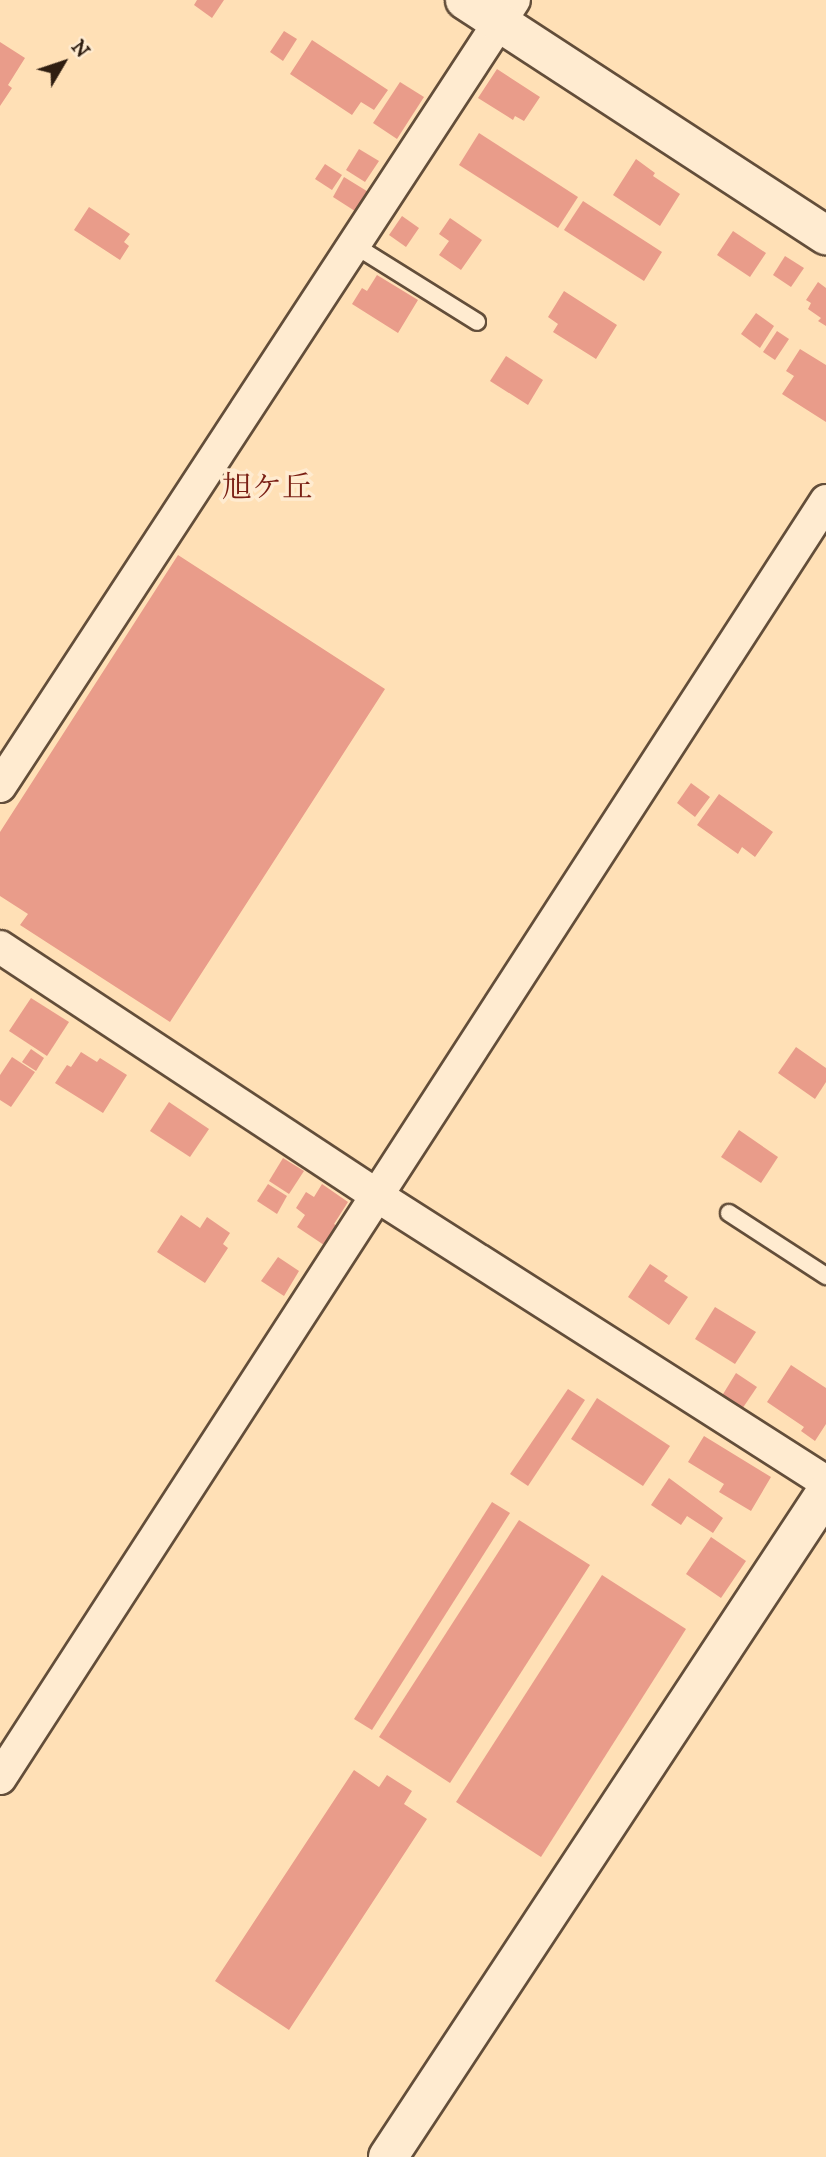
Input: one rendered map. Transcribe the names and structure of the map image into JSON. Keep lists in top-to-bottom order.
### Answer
{
  "districts": ["旭ケ丘"],
  "north": "top right"
}
